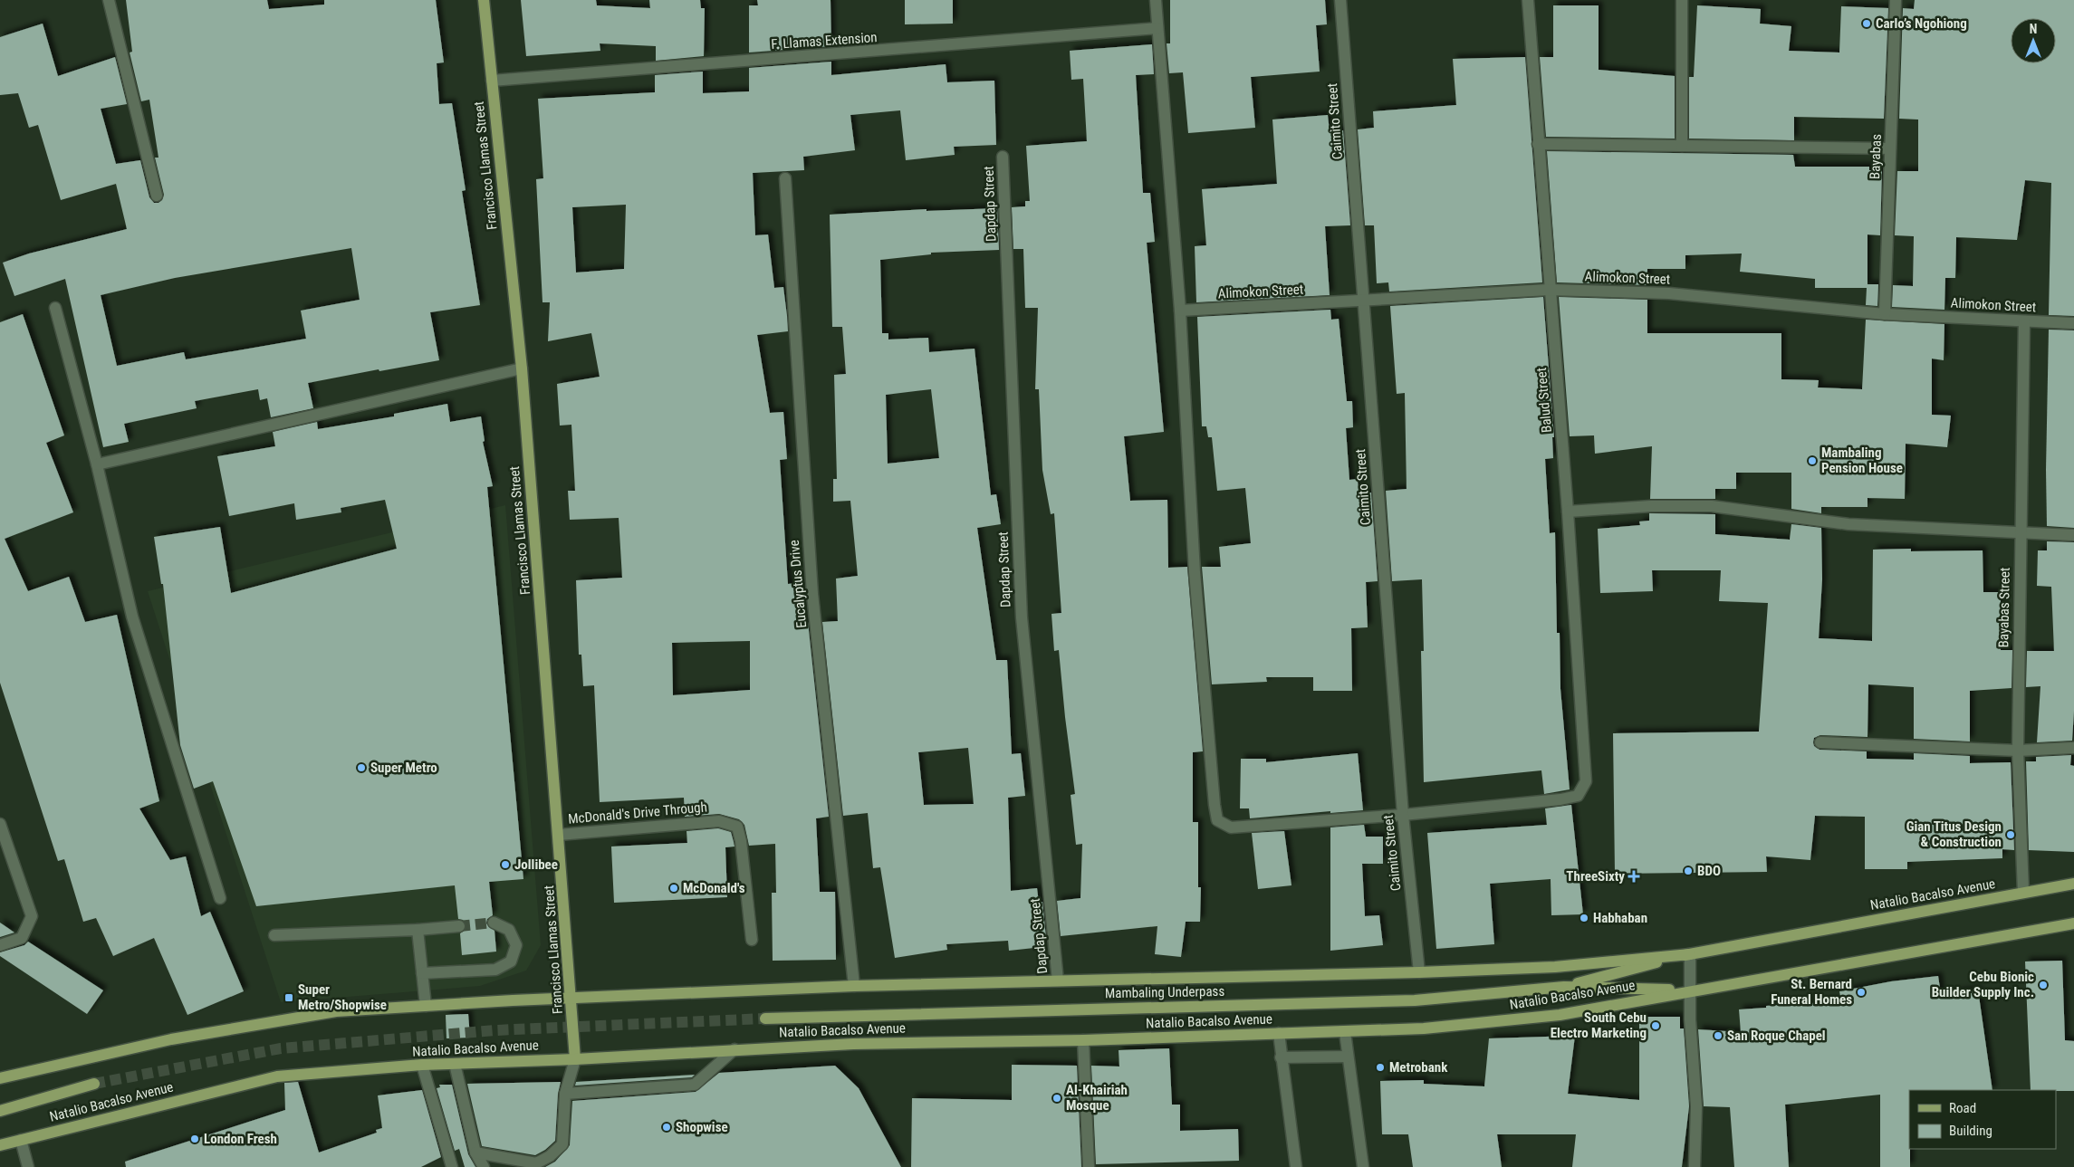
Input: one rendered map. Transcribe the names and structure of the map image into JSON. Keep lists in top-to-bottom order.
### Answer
{
  "streets": {
    "main road": ["Francisco Llamas Street", "Natalio Bacalso Avenue", "Mambaling Underpass"],
    "street": [
      "F. Llamas Extension",
      "Caimito Street",
      "Bayabas",
      "Dapdap Street",
      "Alimokon Street",
      "Balud Street",
      "Eucalyptus Drive",
      "Bayabas Street",
      "McDonald's Drive Through"
    ]
  },
  "crossings": [
    ["F. Llamas Extension", "Francisco Llamas Street"],
    ["Caimito Street", "Alimokon Street"],
    ["Caimito Street", "Balud Street"],
    ["Caimito Street", "Natalio Bacalso Avenue"],
    ["Bayabas", "Alimokon Street"],
    ["Francisco Llamas Street", "McDonald's Drive Through"],
    ["Francisco Llamas Street", "Natalio Bacalso Avenue"],
    ["Dapdap Street", "Natalio Bacalso Avenue"],
    ["Alimokon Street", "Balud Street"],
    ["Alimokon Street", "Bayabas Street"],
    ["Eucalyptus Drive", "Natalio Bacalso Avenue"],
    ["Bayabas Street", "Natalio Bacalso Avenue"],
    ["Natalio Bacalso Avenue", "Mambaling Underpass"]
  ],
  "places": {
    "other": [
      "Carlo’s Ngohiong",
      "Mambaling Pension House",
      "Super Metro",
      "Gian Titus Design & Construction",
      "Jollibee",
      "BDO",
      "McDonald's",
      "Habhaban",
      "Cebu Bionic Builder Supply Inc.",
      "St. Bernard Funeral Homes",
      "South Cebu Electro Marketing",
      "San Roque Chapel",
      "Metrobank",
      "Al-Khairiah Mosque",
      "Shopwise",
      "London Fresh"
    ],
    "health": ["ThreeSixty"],
    "transit": ["Super Metro/Shopwise"]
  },
  "legend": ["Road", "Building"],
  "north": "top"
}
